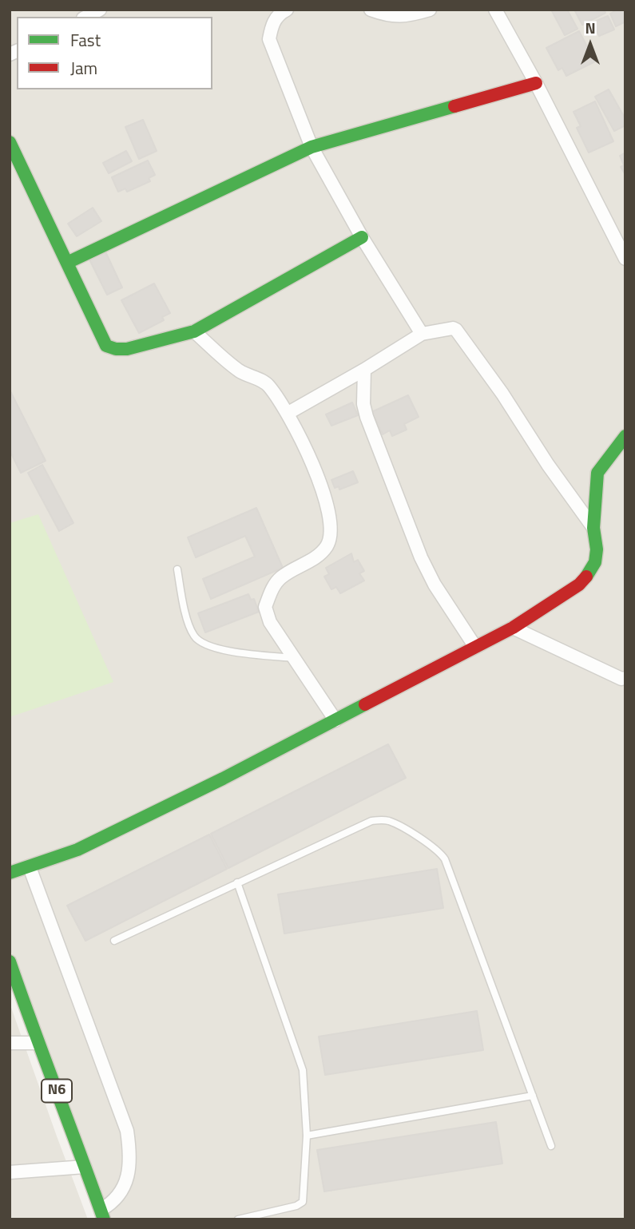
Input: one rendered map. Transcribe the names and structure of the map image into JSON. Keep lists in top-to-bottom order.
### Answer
{
  "streets": {
    "street": ["N6"]
  },
  "legend": ["Fast", "Jam"],
  "north": "top"
}
